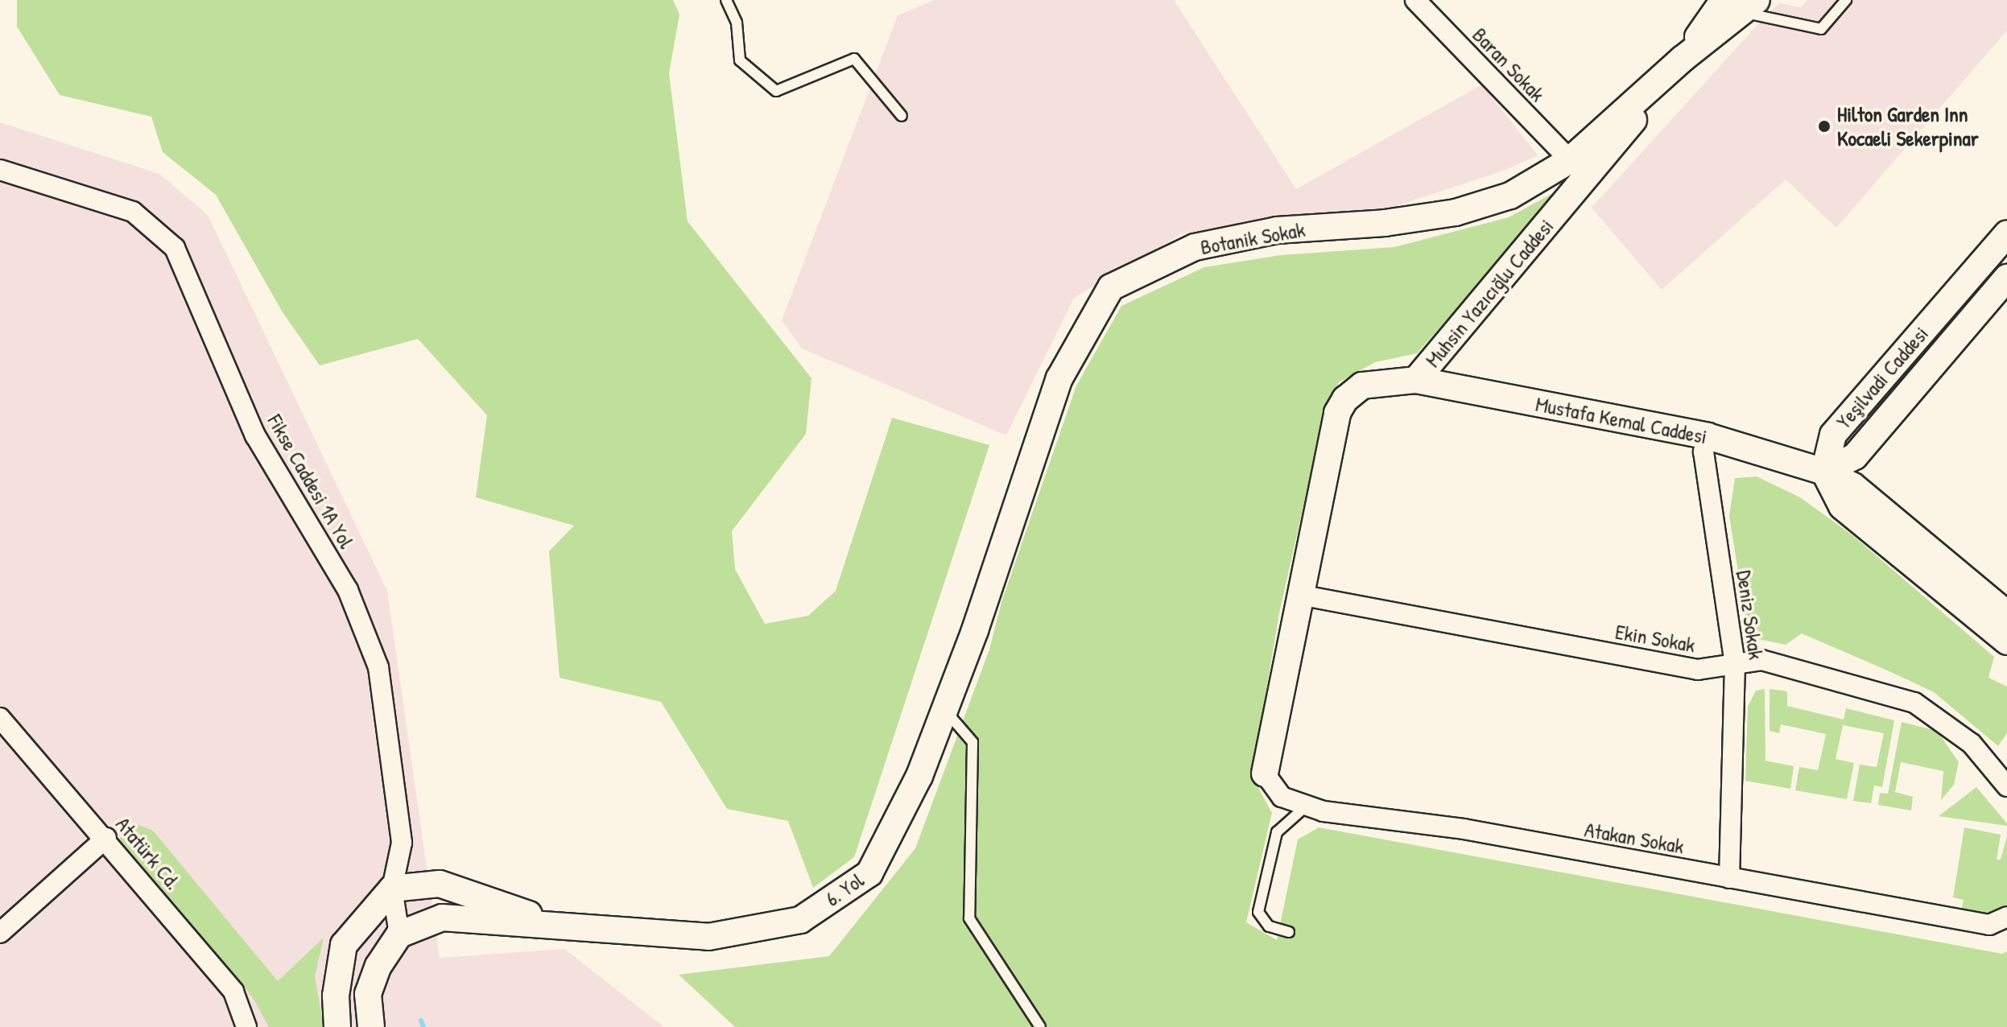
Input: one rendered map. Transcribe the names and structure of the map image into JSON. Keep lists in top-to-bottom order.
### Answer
{
  "streets": {
    "main road": [
      "Botanik Sokak",
      "Muhsin Yazıcığlu Caddesi",
      "Yeşilvadi Caddesi",
      "Mustafa Kemal Caddesi",
      "6. Yol"
    ],
    "street": [
      "Baran Sokak",
      "Fikse Caddesi 1A Yol",
      "Deniz Sokak",
      "Ekin Sokak",
      "Atakan Sokak",
      "Atatürk Cd."
    ]
  },
  "crossings": [
    ["Baran Sokak", "Botanik Sokak"],
    ["Botanik Sokak", "Muhsin Yazıcığlu Caddesi"],
    ["Botanik Sokak", "6. Yol"],
    ["Muhsin Yazıcığlu Caddesi", "Mustafa Kemal Caddesi"],
    ["Muhsin Yazıcığlu Caddesi", "Ekin Sokak"],
    ["Muhsin Yazıcığlu Caddesi", "Atakan Sokak"],
    ["Yeşilvadi Caddesi", "Mustafa Kemal Caddesi"],
    ["Mustafa Kemal Caddesi", "Deniz Sokak"],
    ["Fikse Caddesi 1A Yol", "6. Yol"],
    ["Deniz Sokak", "Ekin Sokak"],
    ["Deniz Sokak", "Atakan Sokak"]
  ],
  "places": ["Hilton Garden Inn Kocaeli Sekerpinar"]
}
